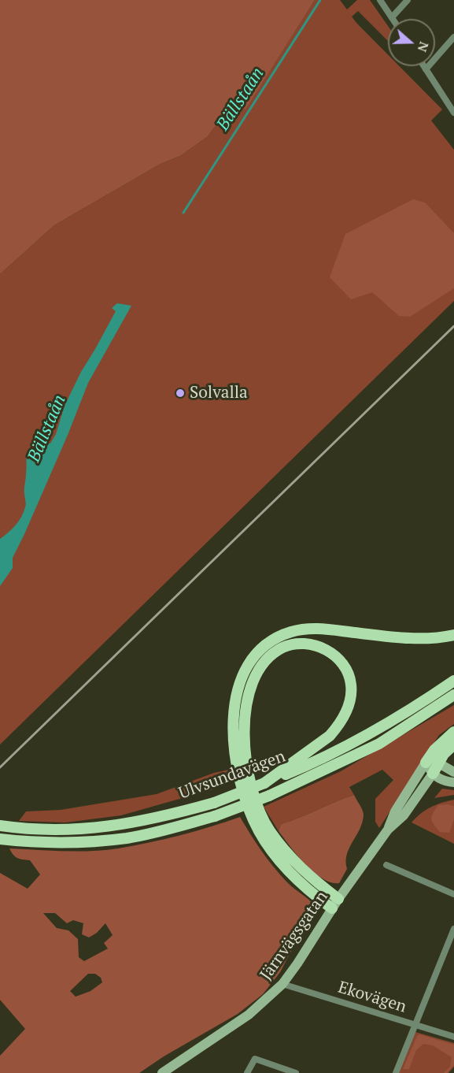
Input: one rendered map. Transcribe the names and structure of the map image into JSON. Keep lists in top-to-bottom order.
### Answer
{
  "streets": {
    "main road": ["Ulvsundavägen"],
    "street": ["Järnvägsgatan", "Ekovägen"]
  },
  "crossings": [
    ["Järnvägsgatan", "Ekovägen"]
  ],
  "water": ["Bällstaån"],
  "places": ["Solvalla"],
  "north": "right"
}
